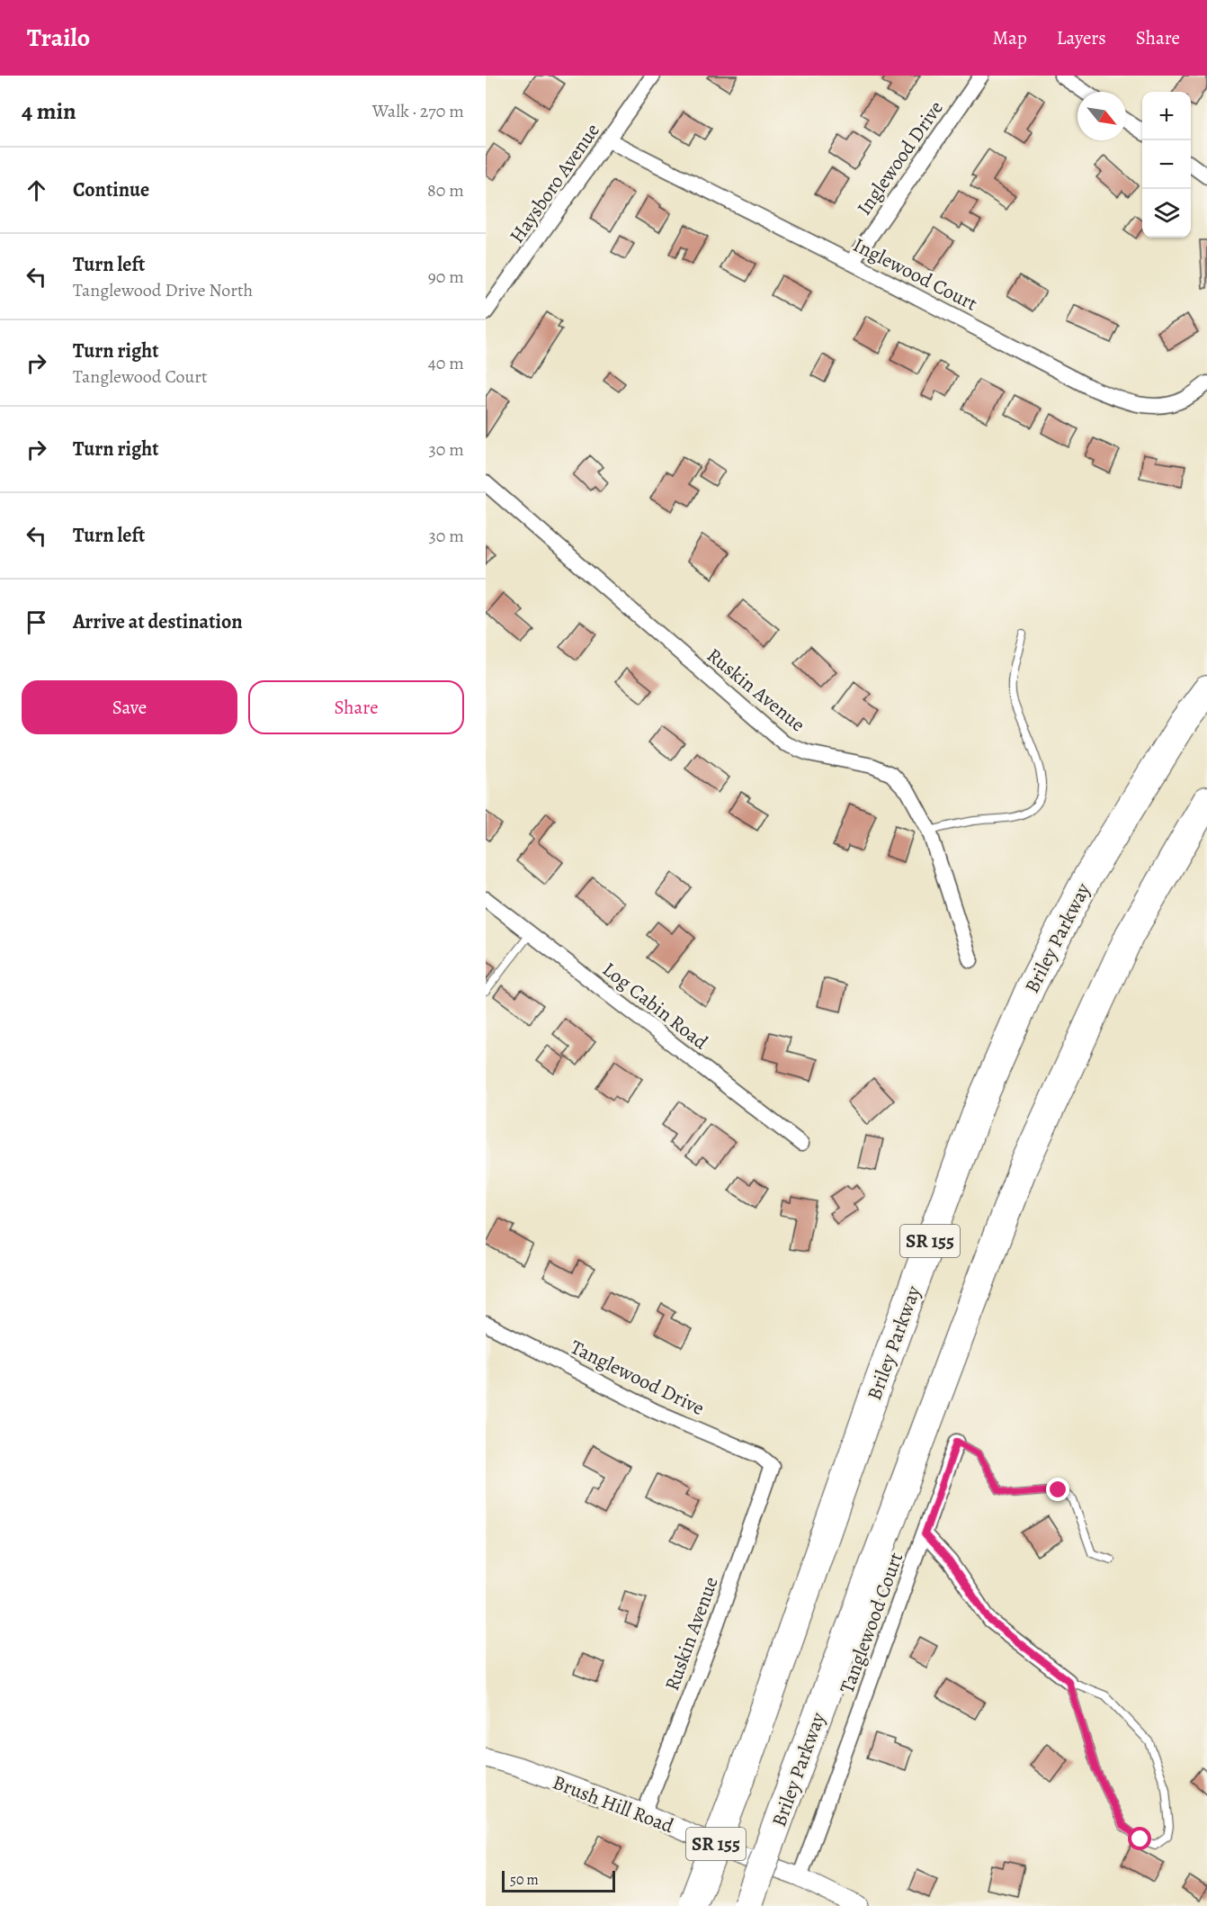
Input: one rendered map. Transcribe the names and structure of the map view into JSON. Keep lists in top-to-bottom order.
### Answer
{
  "streets": {
    "highway": ["Briley Parkway", "SR 155"],
    "street": [
      "Inglewood Drive",
      "Haysboro Avenue",
      "Inglewood Court",
      "Ruskin Avenue",
      "Log Cabin Road",
      "Tanglewood Drive",
      "Tanglewood Court",
      "Brush Hill Road"
    ]
  },
  "crossings": [
    ["Inglewood Drive", "Inglewood Court"],
    ["Haysboro Avenue", "Inglewood Court"],
    ["Ruskin Avenue", "Tanglewood Drive"],
    ["Ruskin Avenue", "Brush Hill Road"],
    ["Tanglewood Court", "Brush Hill Road"]
  ],
  "scale_bar": "50 m",
  "north": "bottom right",
  "page": {
    "header": "Trailo",
    "nav": ["Map", "Layers", "Share"],
    "heading": ["4 min", "Walk · 270 m"],
    "map_buttons": ["+", "−"],
    "list": [
      ["Continue", "80 m"],
      ["Turn left", "Tanglewood Drive North", "90 m"],
      ["Turn right", "Tanglewood Court", "40 m"],
      ["Turn right", "30 m"],
      ["Turn left", "30 m"],
      "Arrive at destination"
    ],
    "buttons": ["Save", "Share"],
    "scale": "50 m"
  }
}
